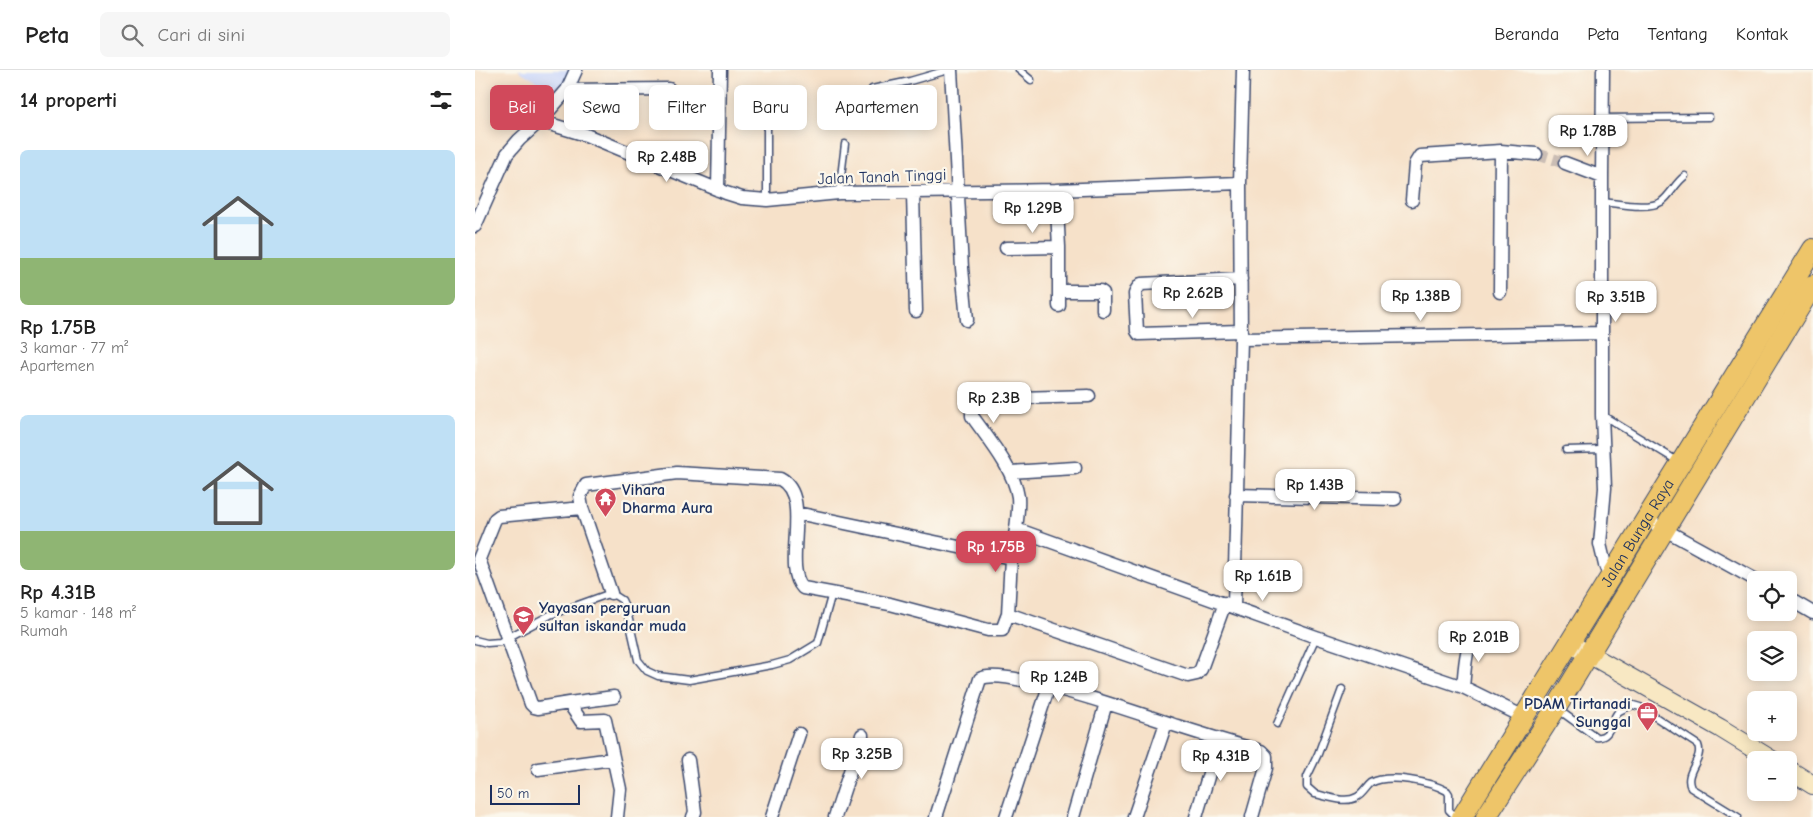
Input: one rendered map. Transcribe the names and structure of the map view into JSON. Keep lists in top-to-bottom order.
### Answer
{
  "streets": {
    "main road": ["Jalan Bunga Raya"],
    "street": ["Jalan Tanah Tinggi"]
  },
  "places": {
    "temple": ["Vihara Dharma Aura"],
    "school or university": ["Yayasan perguruan sultan iskandar muda"],
    "office": ["PDAM Tirtanadi Sunggal"]
  },
  "scale_bar": "50 m",
  "page": {
    "header": "Peta",
    "search": "Cari di sini",
    "nav": [
      "Beranda",
      "Peta",
      "Tentang",
      "Kontak"
    ],
    "heading": "14 properti",
    "chip": [
      "Beli",
      "Sewa",
      "Filter",
      "Baru",
      "Apartemen"
    ],
    "price": [
      "Rp 1.78B",
      "Rp 2.48B",
      "Rp 1.29B",
      "Rp 2.62B",
      "Rp 1.38B",
      "Rp 3.51B",
      "Rp 2.3B",
      "Rp 1.43B",
      "Rp 1.75B",
      "Rp 1.61B",
      "Rp 2.01B",
      "Rp 1.24B",
      "Rp 3.25B",
      "Rp 4.31B"
    ],
    "list": [
      {
        "name": "Rp 1.75B",
        "note": "3 kamar · 77 m² · Apartemen"
      },
      {
        "name": "Rp 4.31B",
        "note": "5 kamar · 148 m² · Rumah"
      }
    ],
    "map_buttons": ["+", "−"],
    "scale": "50 m"
  }
}
